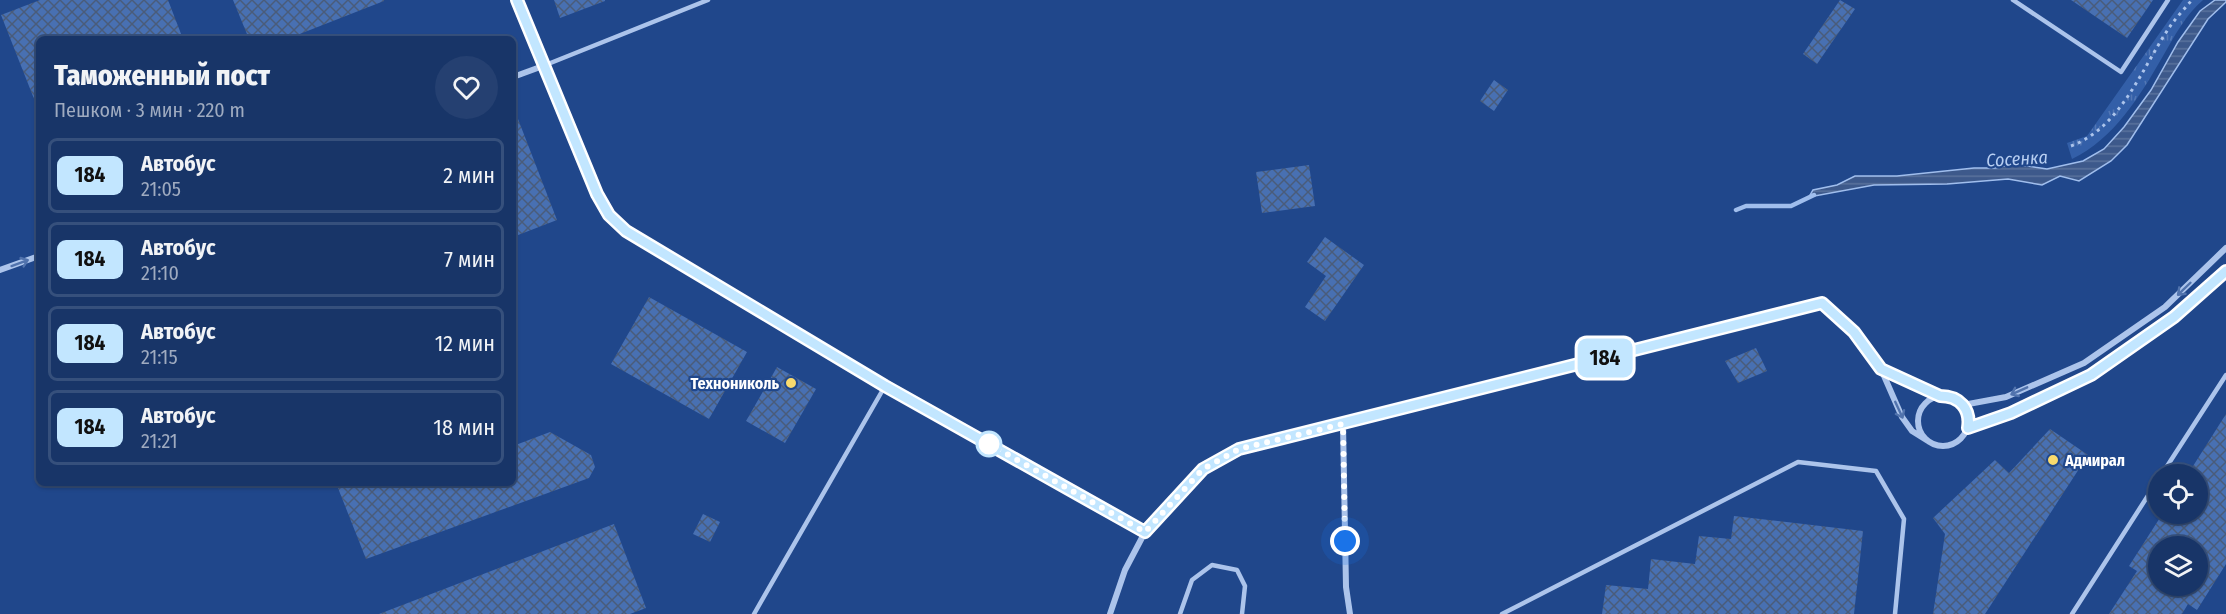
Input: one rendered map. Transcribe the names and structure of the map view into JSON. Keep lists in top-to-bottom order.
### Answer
{
  "water": ["Сосенка"],
  "places": ["Технониколь", "Адмирал"],
  "lines": ["bus line 184"],
  "page": {
    "on_map": "184",
    "heading": ["Таможенный пост", "Пешком · 3 мин · 220 m"],
    "list": [
      {
        "mark": "184",
        "name": "Автобус",
        "note": "21:05",
        "value": "2 мин"
      },
      {
        "mark": "184",
        "name": "Автобус",
        "note": "21:10",
        "value": "7 мин"
      },
      {
        "mark": "184",
        "name": "Автобус",
        "note": "21:15",
        "value": "12 мин"
      },
      {
        "mark": "184",
        "name": "Автобус",
        "note": "21:21",
        "value": "18 мин"
      }
    ]
  }
}
